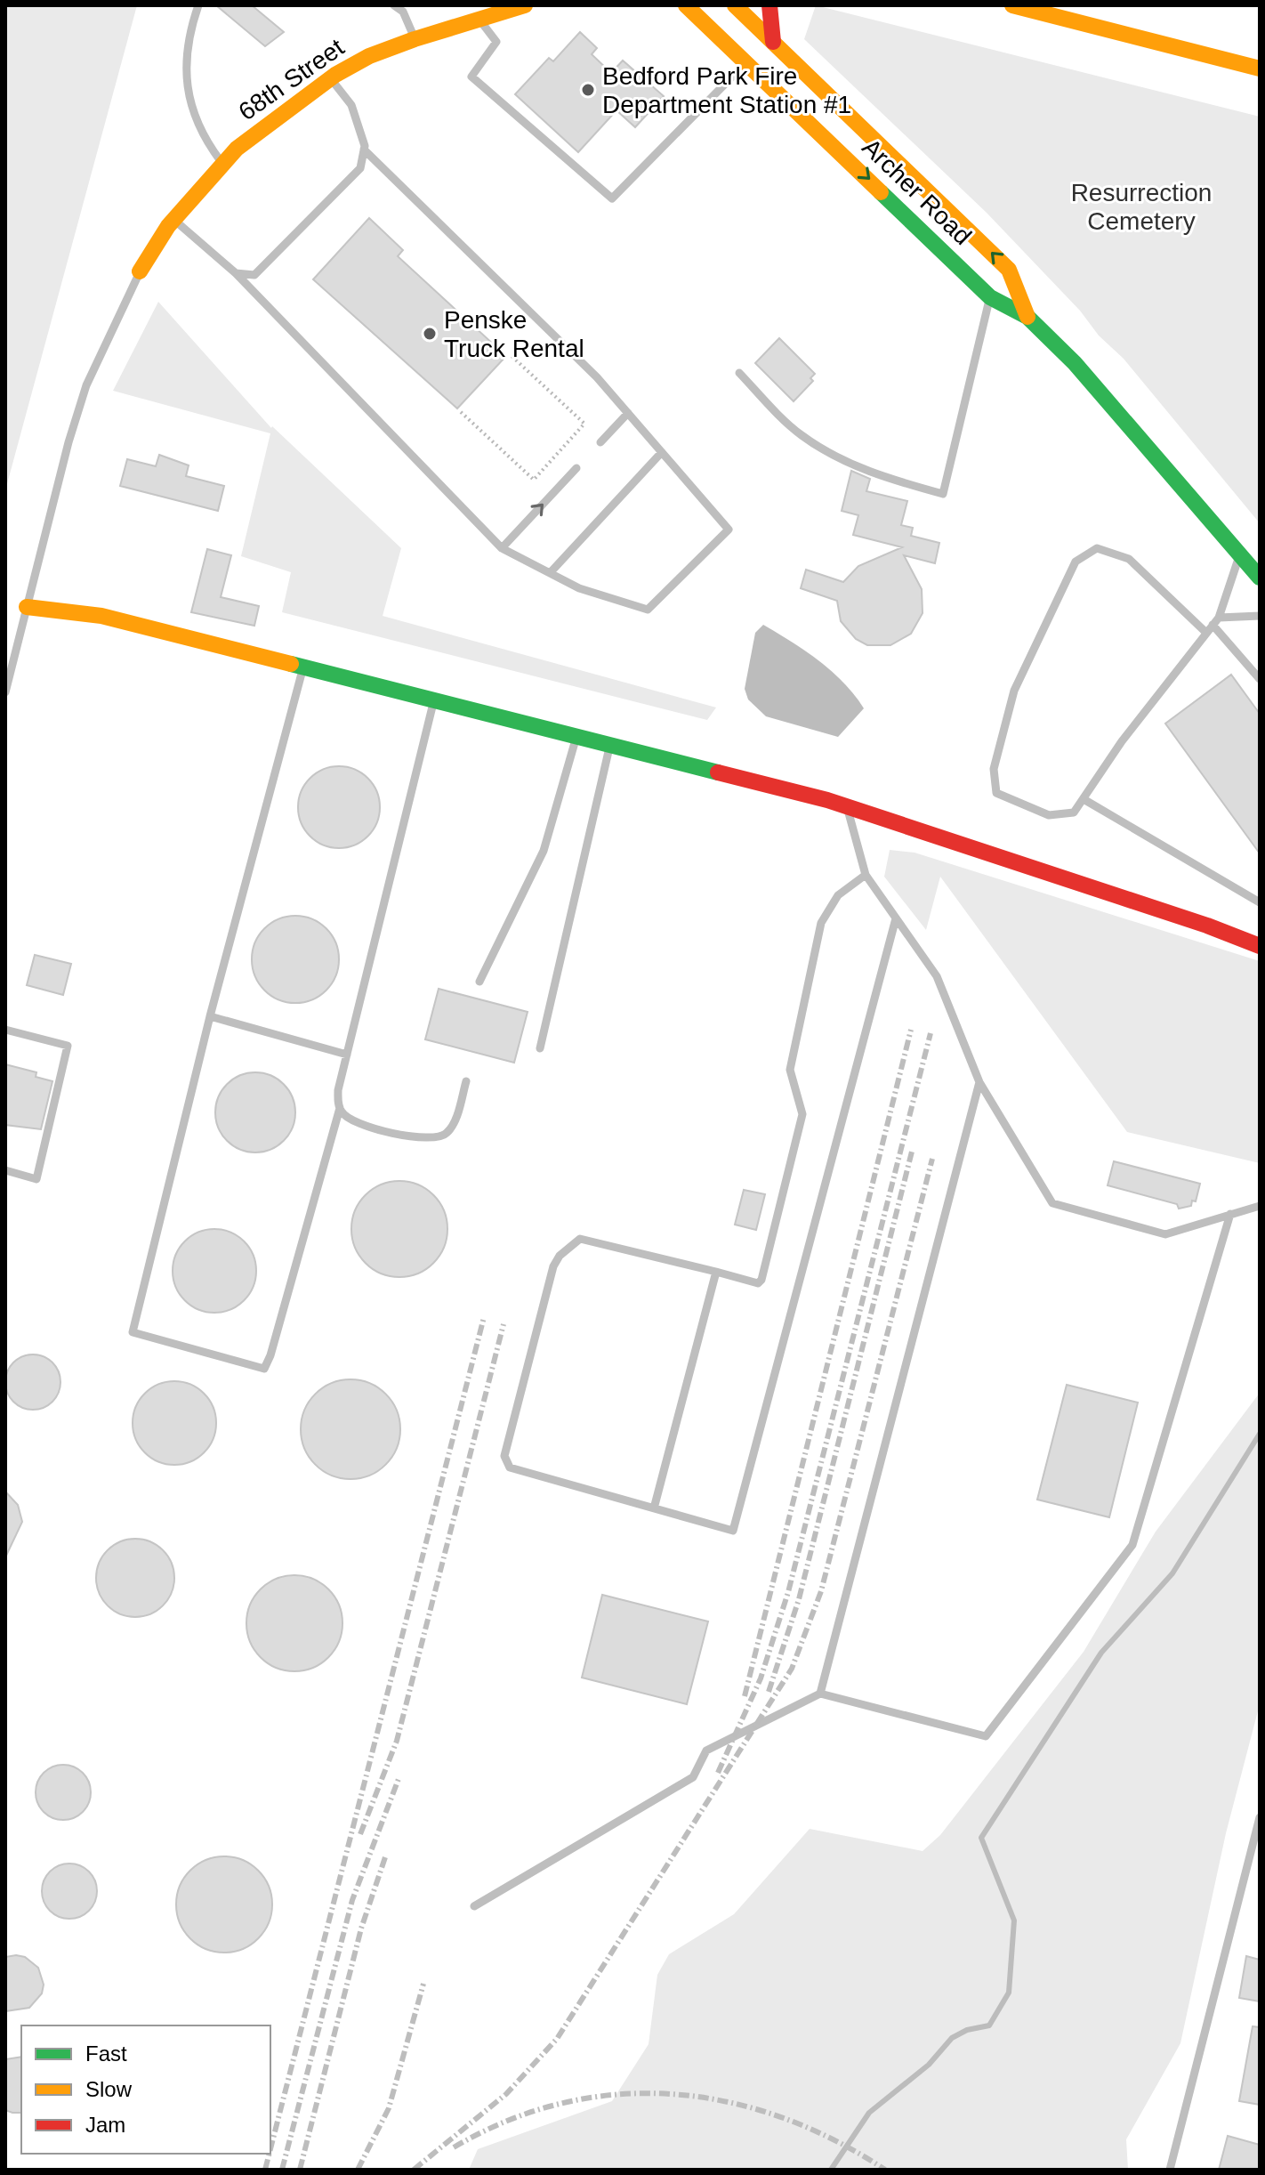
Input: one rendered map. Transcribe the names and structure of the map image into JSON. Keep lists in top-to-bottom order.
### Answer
{
  "streets": {
    "street": ["68th Street", "Archer Road"]
  },
  "parks": ["Resurrection Cemetery"],
  "places": ["Bedford Park Fire Department Station #1", "Penske Truck Rental"],
  "legend": ["Fast", "Slow", "Jam"]
}
